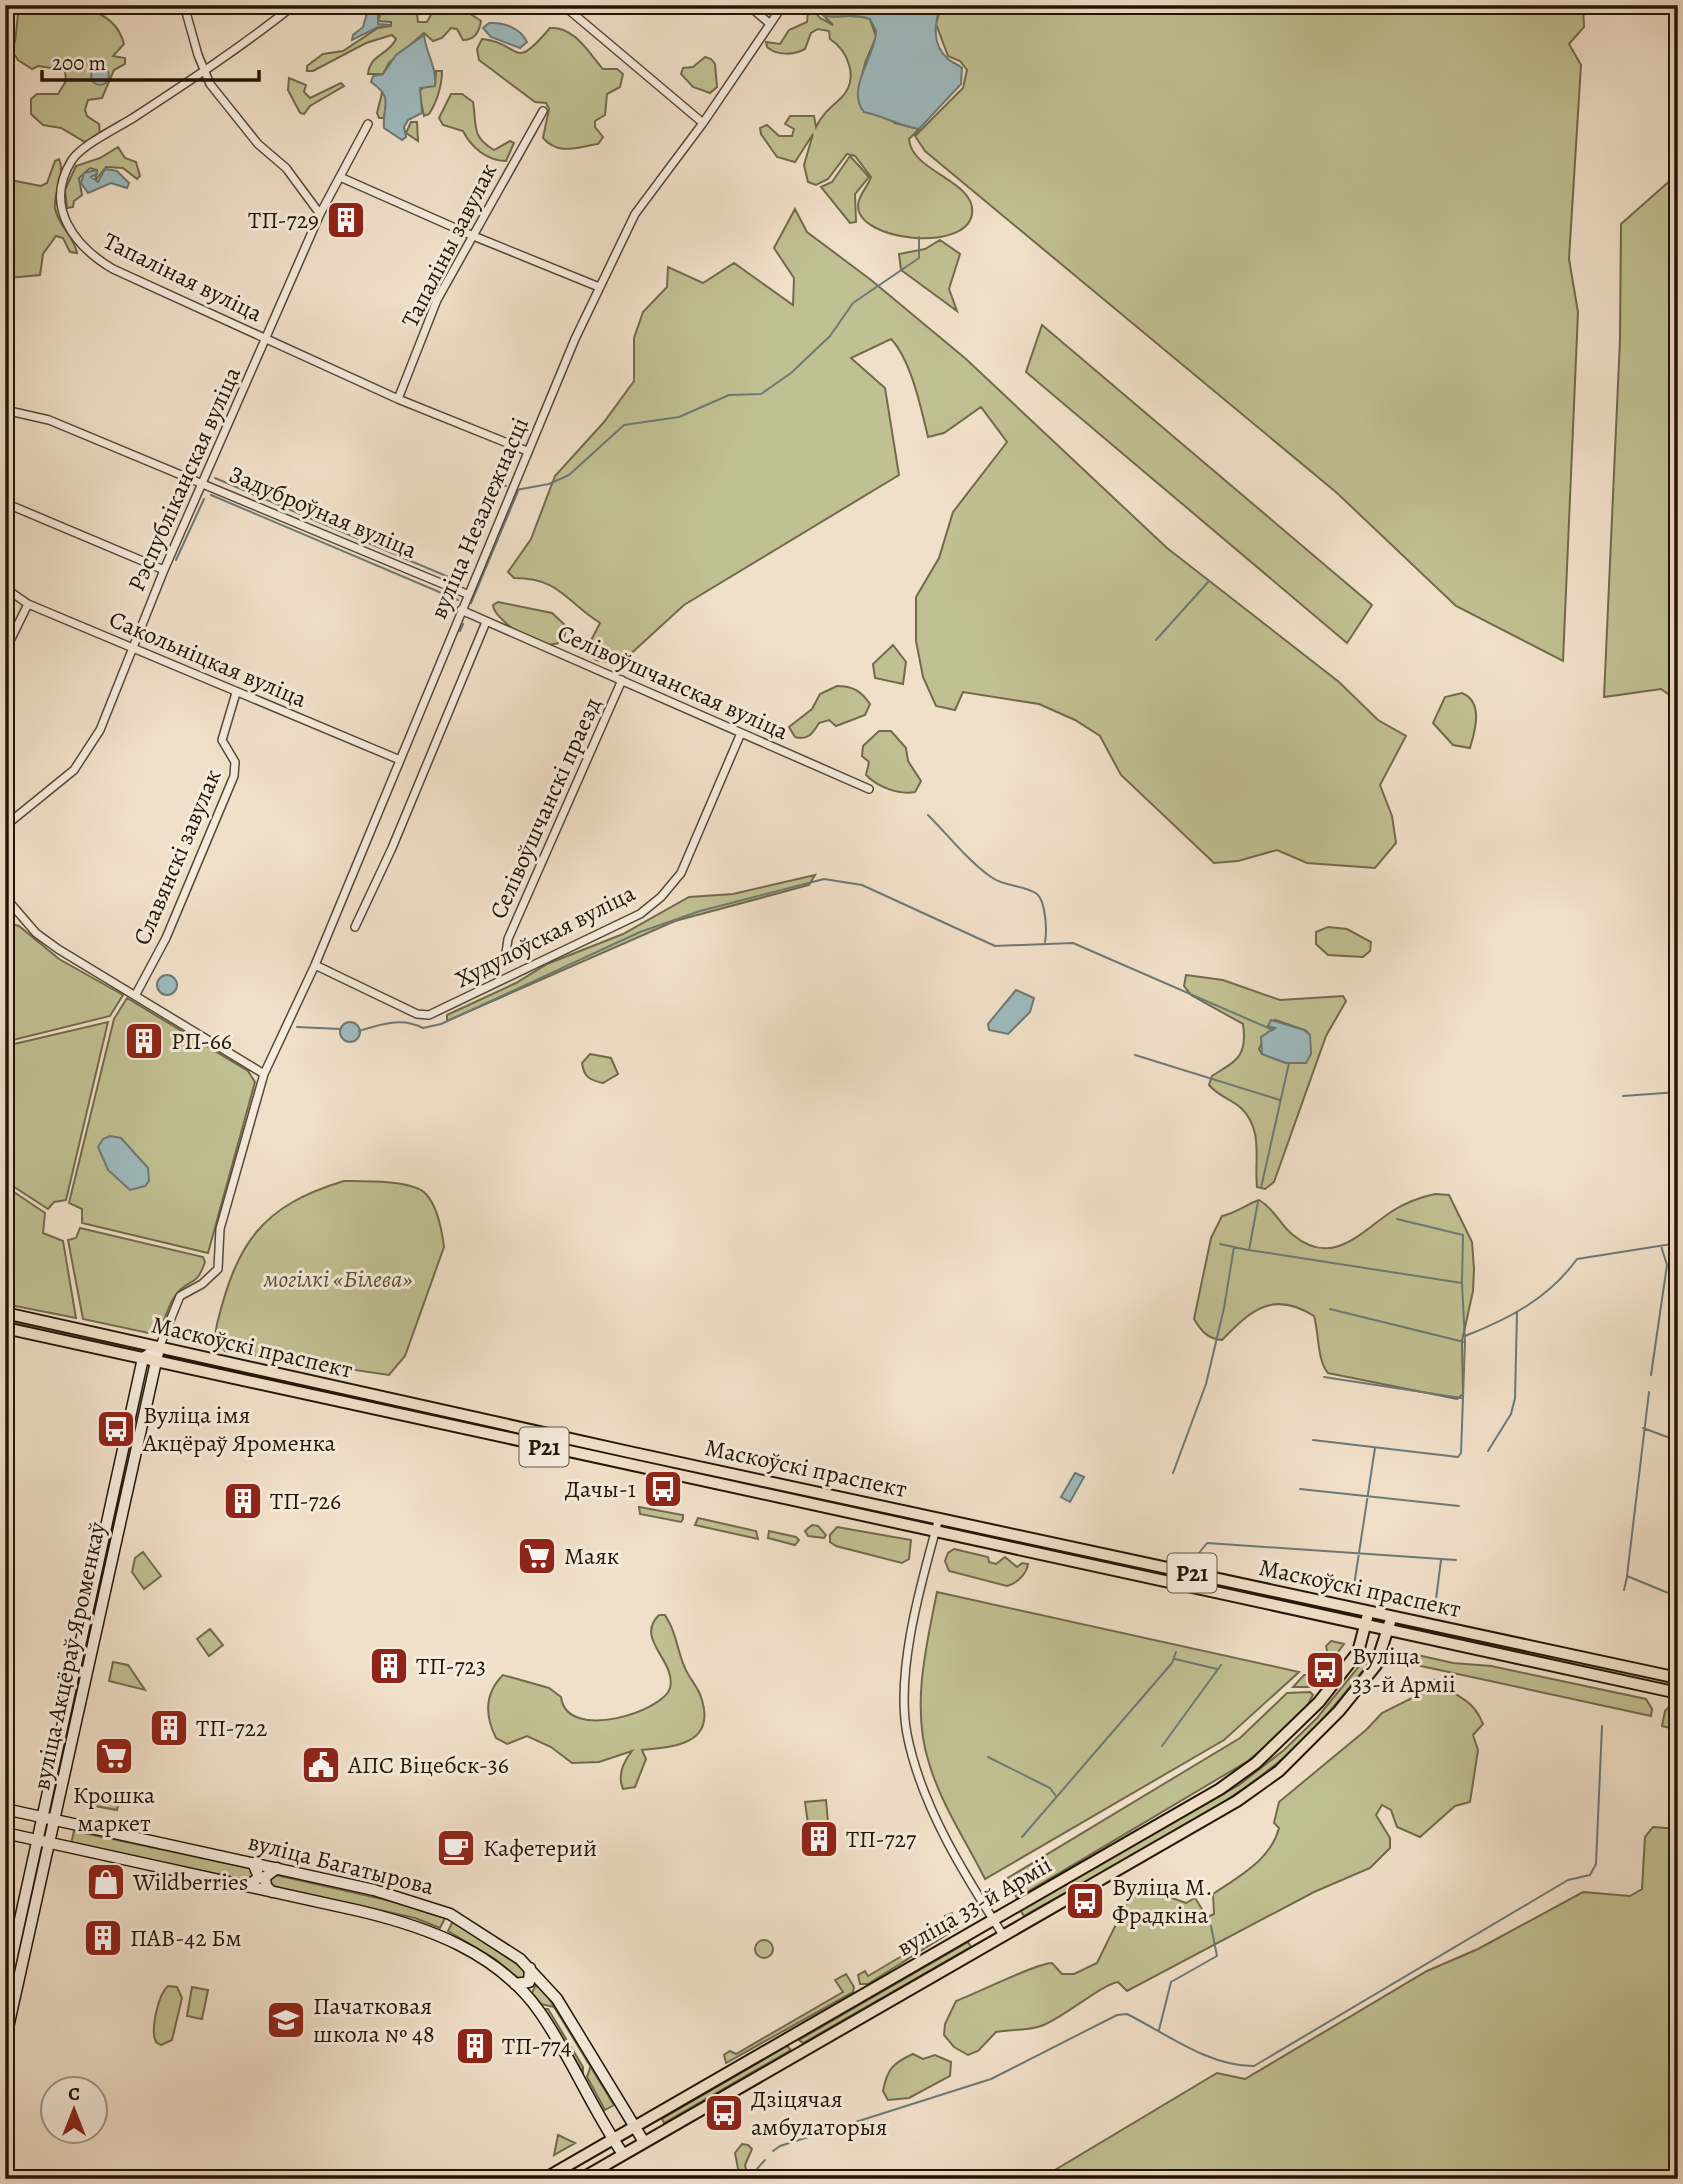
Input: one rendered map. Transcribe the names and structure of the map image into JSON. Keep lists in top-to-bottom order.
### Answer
{
  "streets": {
    "main road": ["Маскоўскі праспект", "Р21", "вуліца 33-й Арміі"],
    "street": [
      "Тапаліны завулак",
      "Тапаліная вуліца",
      "Рэспубліканская вуліца",
      "Задуброўная вуліца",
      "вуліца Незалежнасці",
      "Сакольніцкая вуліца",
      "Селівоўшчанская вуліца",
      "Селівоўшчанскі праезд",
      "Славянскі завулак",
      "Худулоўская вуліца",
      "вуліца Акцёраў Яроменкаў",
      "вуліца Багатырова"
    ]
  },
  "crossings": [
    ["Тапаліны завулак", "Тапаліная вуліца"],
    ["Тапаліная вуліца", "Рэспубліканская вуліца"],
    ["Тапаліная вуліца", "вуліца Незалежнасці"],
    ["Рэспубліканская вуліца", "Задуброўная вуліца"],
    ["Рэспубліканская вуліца", "Сакольніцкая вуліца"],
    ["Задуброўная вуліца", "вуліца Незалежнасці"],
    ["вуліца Незалежнасці", "Сакольніцкая вуліца"],
    ["вуліца Незалежнасці", "Селівоўшчанская вуліца"],
    ["вуліца Незалежнасці", "Худулоўская вуліца"],
    ["вуліца Незалежнасці", "Маскоўскі праспект"],
    ["вуліца Незалежнасці", "вуліца Акцёраў Яроменкаў"],
    ["Сакольніцкая вуліца", "Славянскі завулак"],
    ["Селівоўшчанская вуліца", "Селівоўшчанскі праезд"],
    ["Селівоўшчанская вуліца", "Худулоўская вуліца"],
    ["Маскоўскі праспект", "вуліца Акцёраў Яроменкаў"],
    ["Маскоўскі праспект", "вуліца 33-й Арміі"],
    ["вуліца Акцёраў Яроменкаў", "вуліца Багатырова"],
    ["вуліца Багатырова", "вуліца 33-й Арміі"]
  ],
  "parks": ["могілкі «Білева»"],
  "places": {
    "building": [
      "ТП-729",
      "РП-66",
      "ТП-726",
      "ТП-723",
      "ТП-722",
      "ТП-727",
      "ПАВ-42 Бм",
      "ТП-774"
    ],
    "bus stop": [
      "Вуліца імя Акцёраў Яроменка",
      "Дачы-1",
      "Вуліца 33-й Арміі",
      "Вуліца М. Фрадкіна",
      "Дзіцячая амбулаторыя"
    ],
    "supermarket": ["Маяк", "Крошка маркет"],
    "public building": ["АПС Віцебск-36"],
    "cafe": ["Кафетерий"],
    "shop": ["Wildberries"],
    "school or university": ["Пачатковая школа № 48"]
  },
  "scale_bar": "200 m",
  "north": "top"
}
